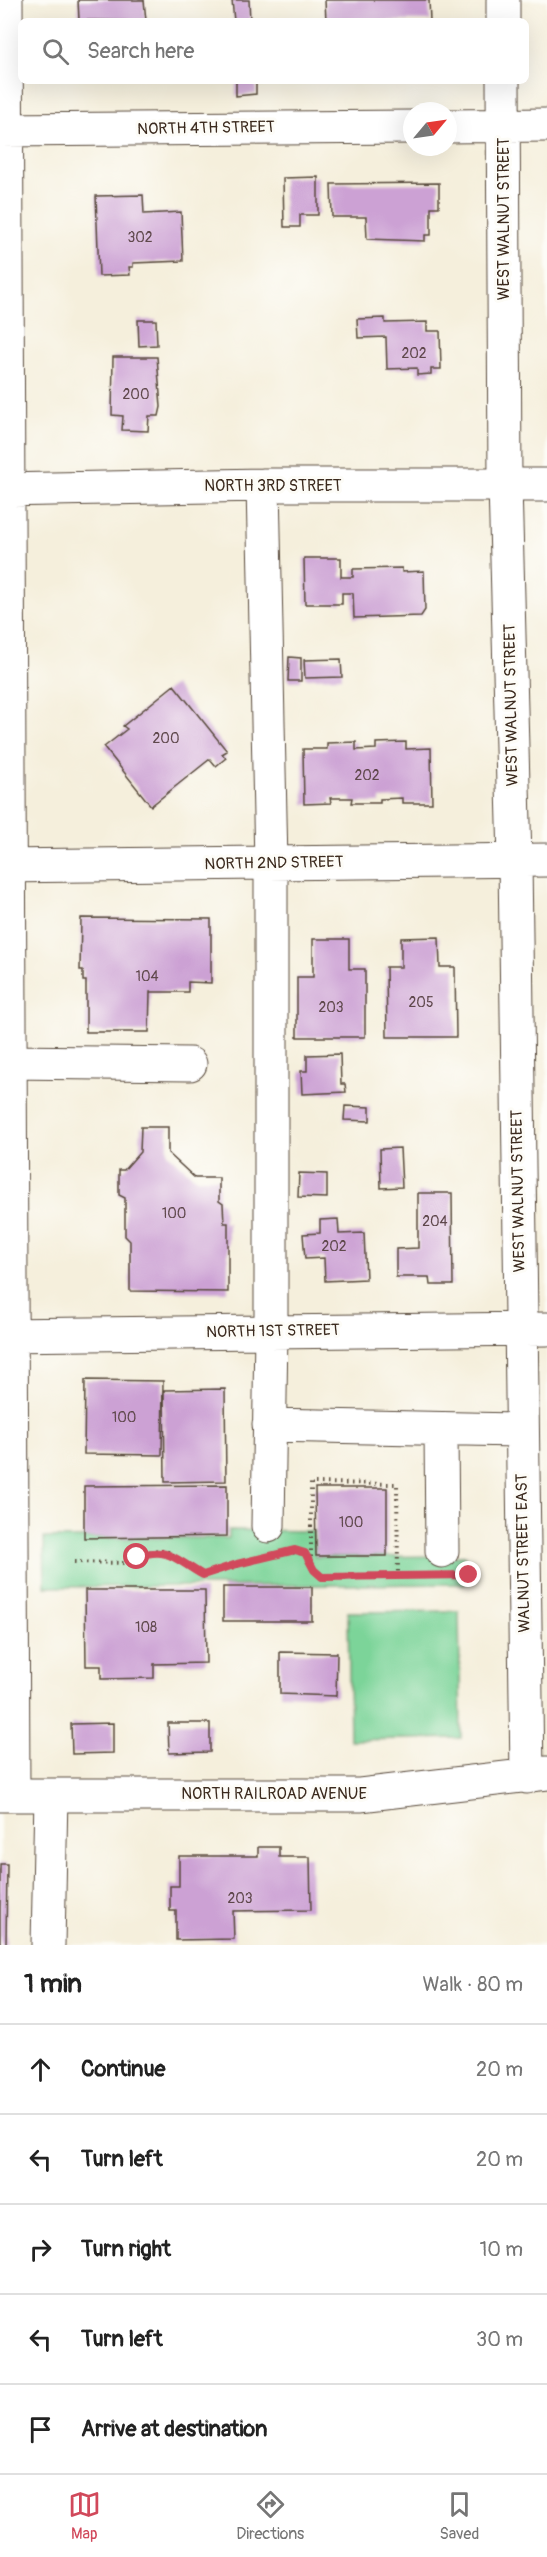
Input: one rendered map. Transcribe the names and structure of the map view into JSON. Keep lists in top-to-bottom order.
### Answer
{
  "streets": {
    "street": [
      "NORTH 4TH STREET",
      "WEST WALNUT STREET",
      "NORTH 3RD STREET",
      "NORTH 2ND STREET",
      "NORTH 1ST STREET",
      "WALNUT STREET EAST",
      "NORTH RAILROAD AVENUE"
    ]
  },
  "crossings": [
    ["WEST WALNUT STREET", "NORTH 3RD STREET"],
    ["WEST WALNUT STREET", "NORTH 2ND STREET"],
    ["WEST WALNUT STREET", "NORTH 1ST STREET"],
    ["WEST WALNUT STREET", "WALNUT STREET EAST"],
    ["NORTH 1ST STREET", "WALNUT STREET EAST"],
    ["WALNUT STREET EAST", "NORTH RAILROAD AVENUE"]
  ],
  "house_numbers": [
    "302",
    "202",
    "200",
    "200",
    "202",
    "104",
    "205",
    "203",
    "100",
    "204",
    "202",
    "100",
    "100",
    "108",
    "203"
  ],
  "north": "top right",
  "page": {
    "search": "Search here",
    "heading": ["1 min", "Walk · 80 m"],
    "list": [
      ["Continue", "20 m"],
      ["Turn left", "20 m"],
      ["Turn right", "10 m"],
      ["Turn left", "30 m"],
      "Arrive at destination"
    ],
    "nav": ["Map", "Directions", "Saved"]
  }
}
